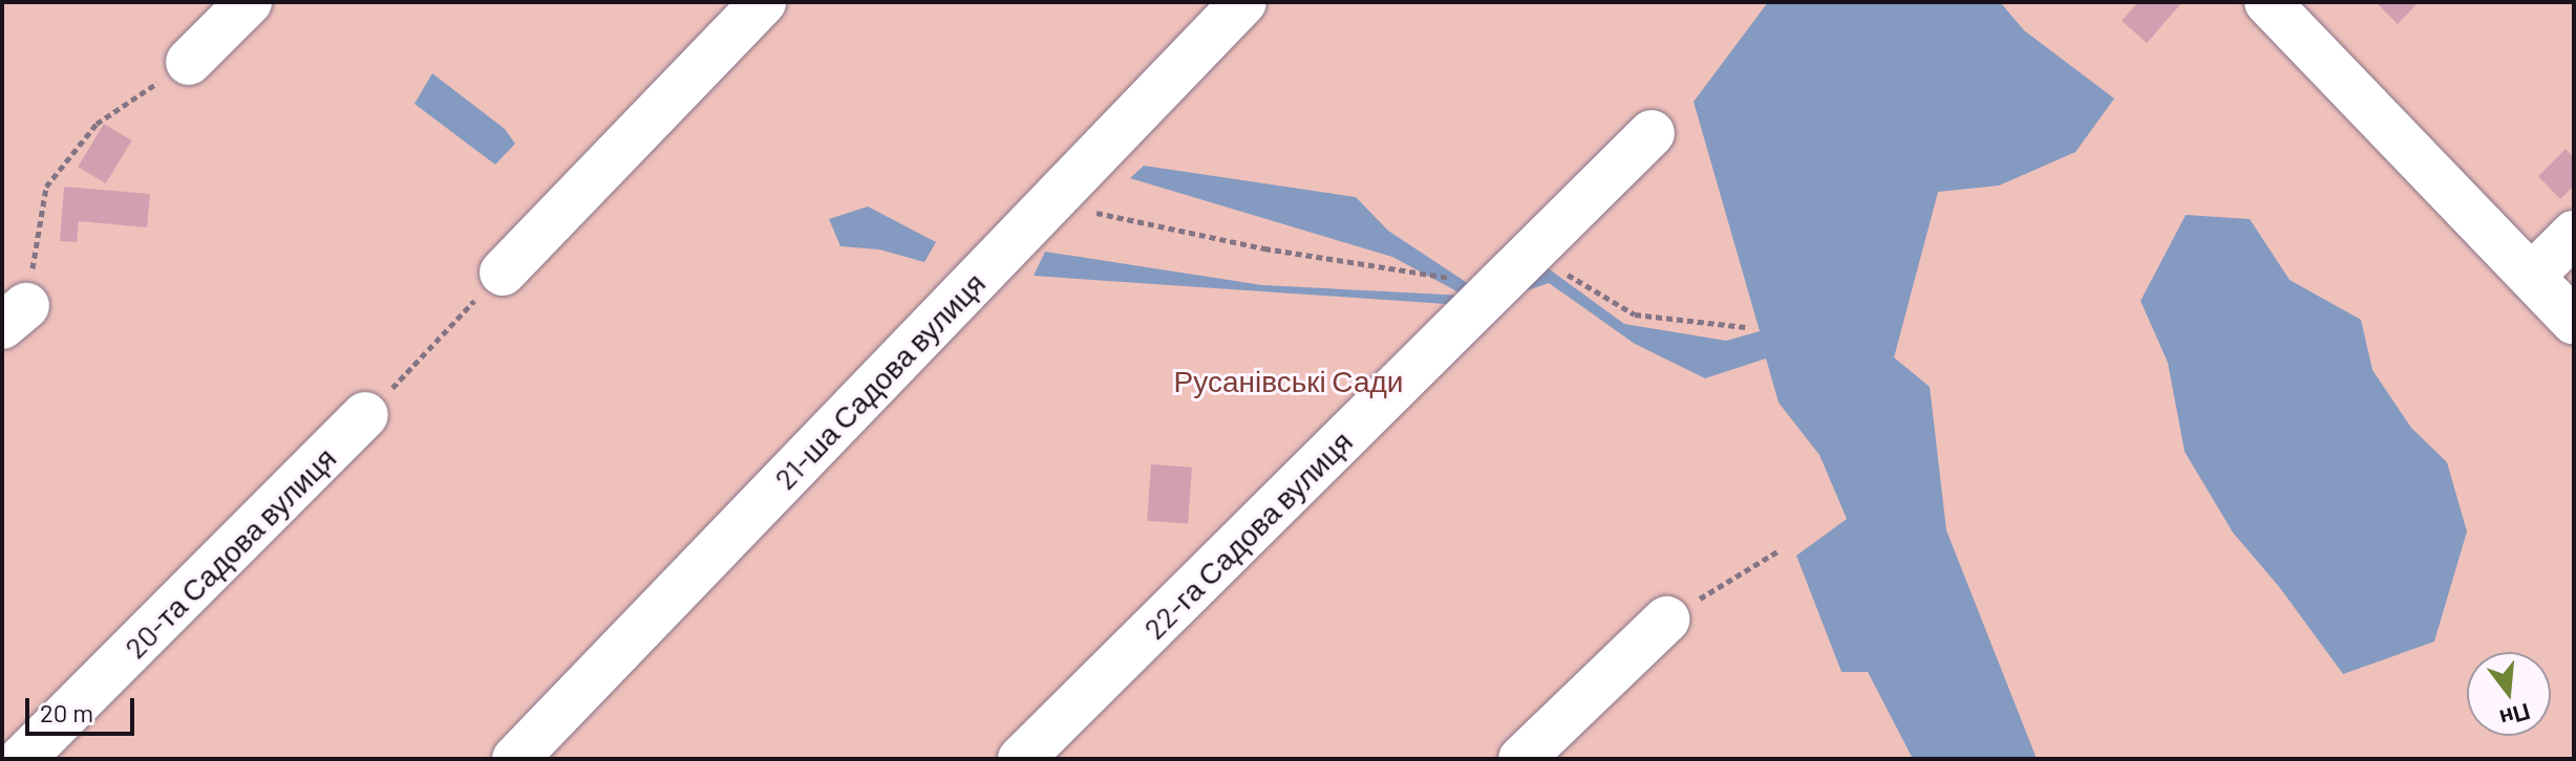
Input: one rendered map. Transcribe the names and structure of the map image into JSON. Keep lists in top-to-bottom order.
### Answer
{
  "streets": {
    "street": ["21-ша Садова вулиця", "22-га Садова вулиця", "20-та Садова вулиця"]
  },
  "parks": ["Русанівські Сади"],
  "scale_bar": "20 m",
  "north": "bottom"
}
